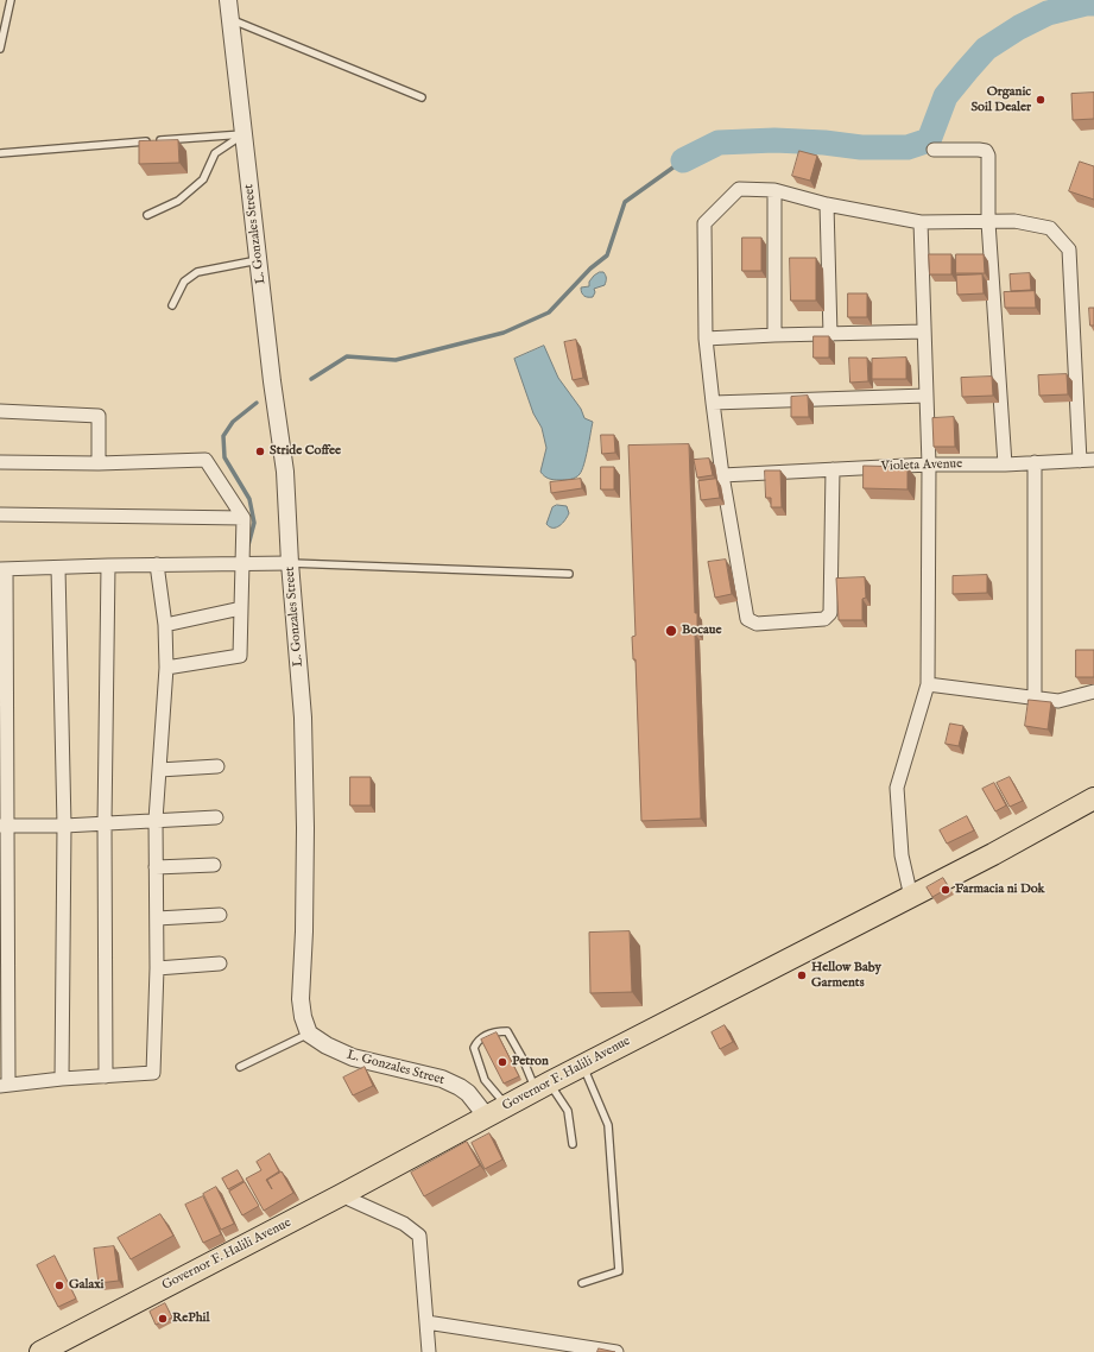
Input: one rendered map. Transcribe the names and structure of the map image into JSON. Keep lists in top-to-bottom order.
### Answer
{
  "streets": {
    "main road": ["Governor F. Halili Avenue"],
    "street": ["L. Gonzales Street", "Violeta Avenue"]
  },
  "crossings": [
    ["L. Gonzales Street", "Governor F. Halili Avenue"]
  ],
  "places": [
    "Organic Soil Dealer",
    "Stride Coffee",
    "Bocaue",
    "Farmacia ni Dok",
    "Hellow Baby Garments",
    "Petron",
    "Galaxi",
    "RePhil"
  ]
}
